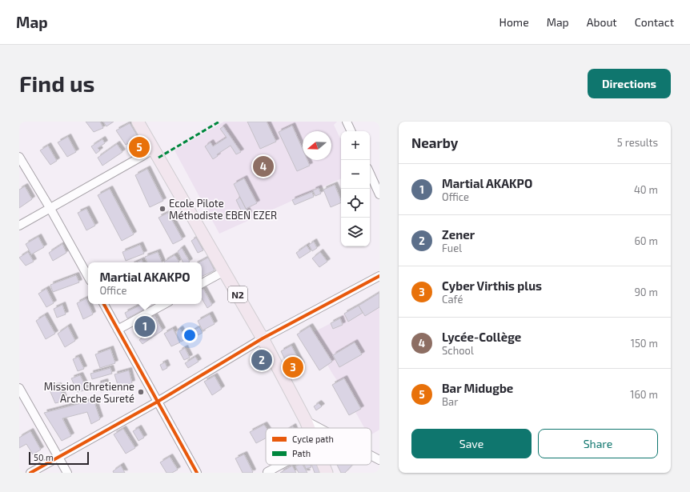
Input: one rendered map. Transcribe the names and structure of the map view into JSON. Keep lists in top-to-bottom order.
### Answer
{
  "streets": {
    "highway": ["N2"]
  },
  "places": ["Ecole Pilote Méthodiste EBEN EZER", "Mission Chretienne Arche de Sureté"],
  "legend": ["Cycle path", "Path"],
  "scale_bar": "50 m",
  "north": "left",
  "page": {
    "header": "Map",
    "nav": [
      "Home",
      "Map",
      "About",
      "Contact"
    ],
    "buttons": [
      "Directions",
      ["Save", "Share"]
    ],
    "title": "Find us",
    "heading": ["Nearby", "5 results"],
    "map_buttons": ["+", "−"],
    "pins": [
      "5",
      "4",
      "1",
      "2",
      "3"
    ],
    "list": [
      {
        "mark": "1",
        "name": "Martial AKAKPO",
        "note": "Office",
        "value": "40 m"
      },
      {
        "mark": "2",
        "name": "Zener",
        "note": "Fuel",
        "value": "60 m"
      },
      {
        "mark": "3",
        "name": "Cyber Virthis plus",
        "note": "Café",
        "value": "90 m"
      },
      {
        "mark": "4",
        "name": "Lycée-Collège",
        "note": "School",
        "value": "150 m"
      },
      {
        "mark": "5",
        "name": "Bar Midugbe",
        "note": "Bar",
        "value": "160 m"
      }
    ],
    "popup": ["Martial AKAKPO", "Office"],
    "scale": "50 m"
  }
}
